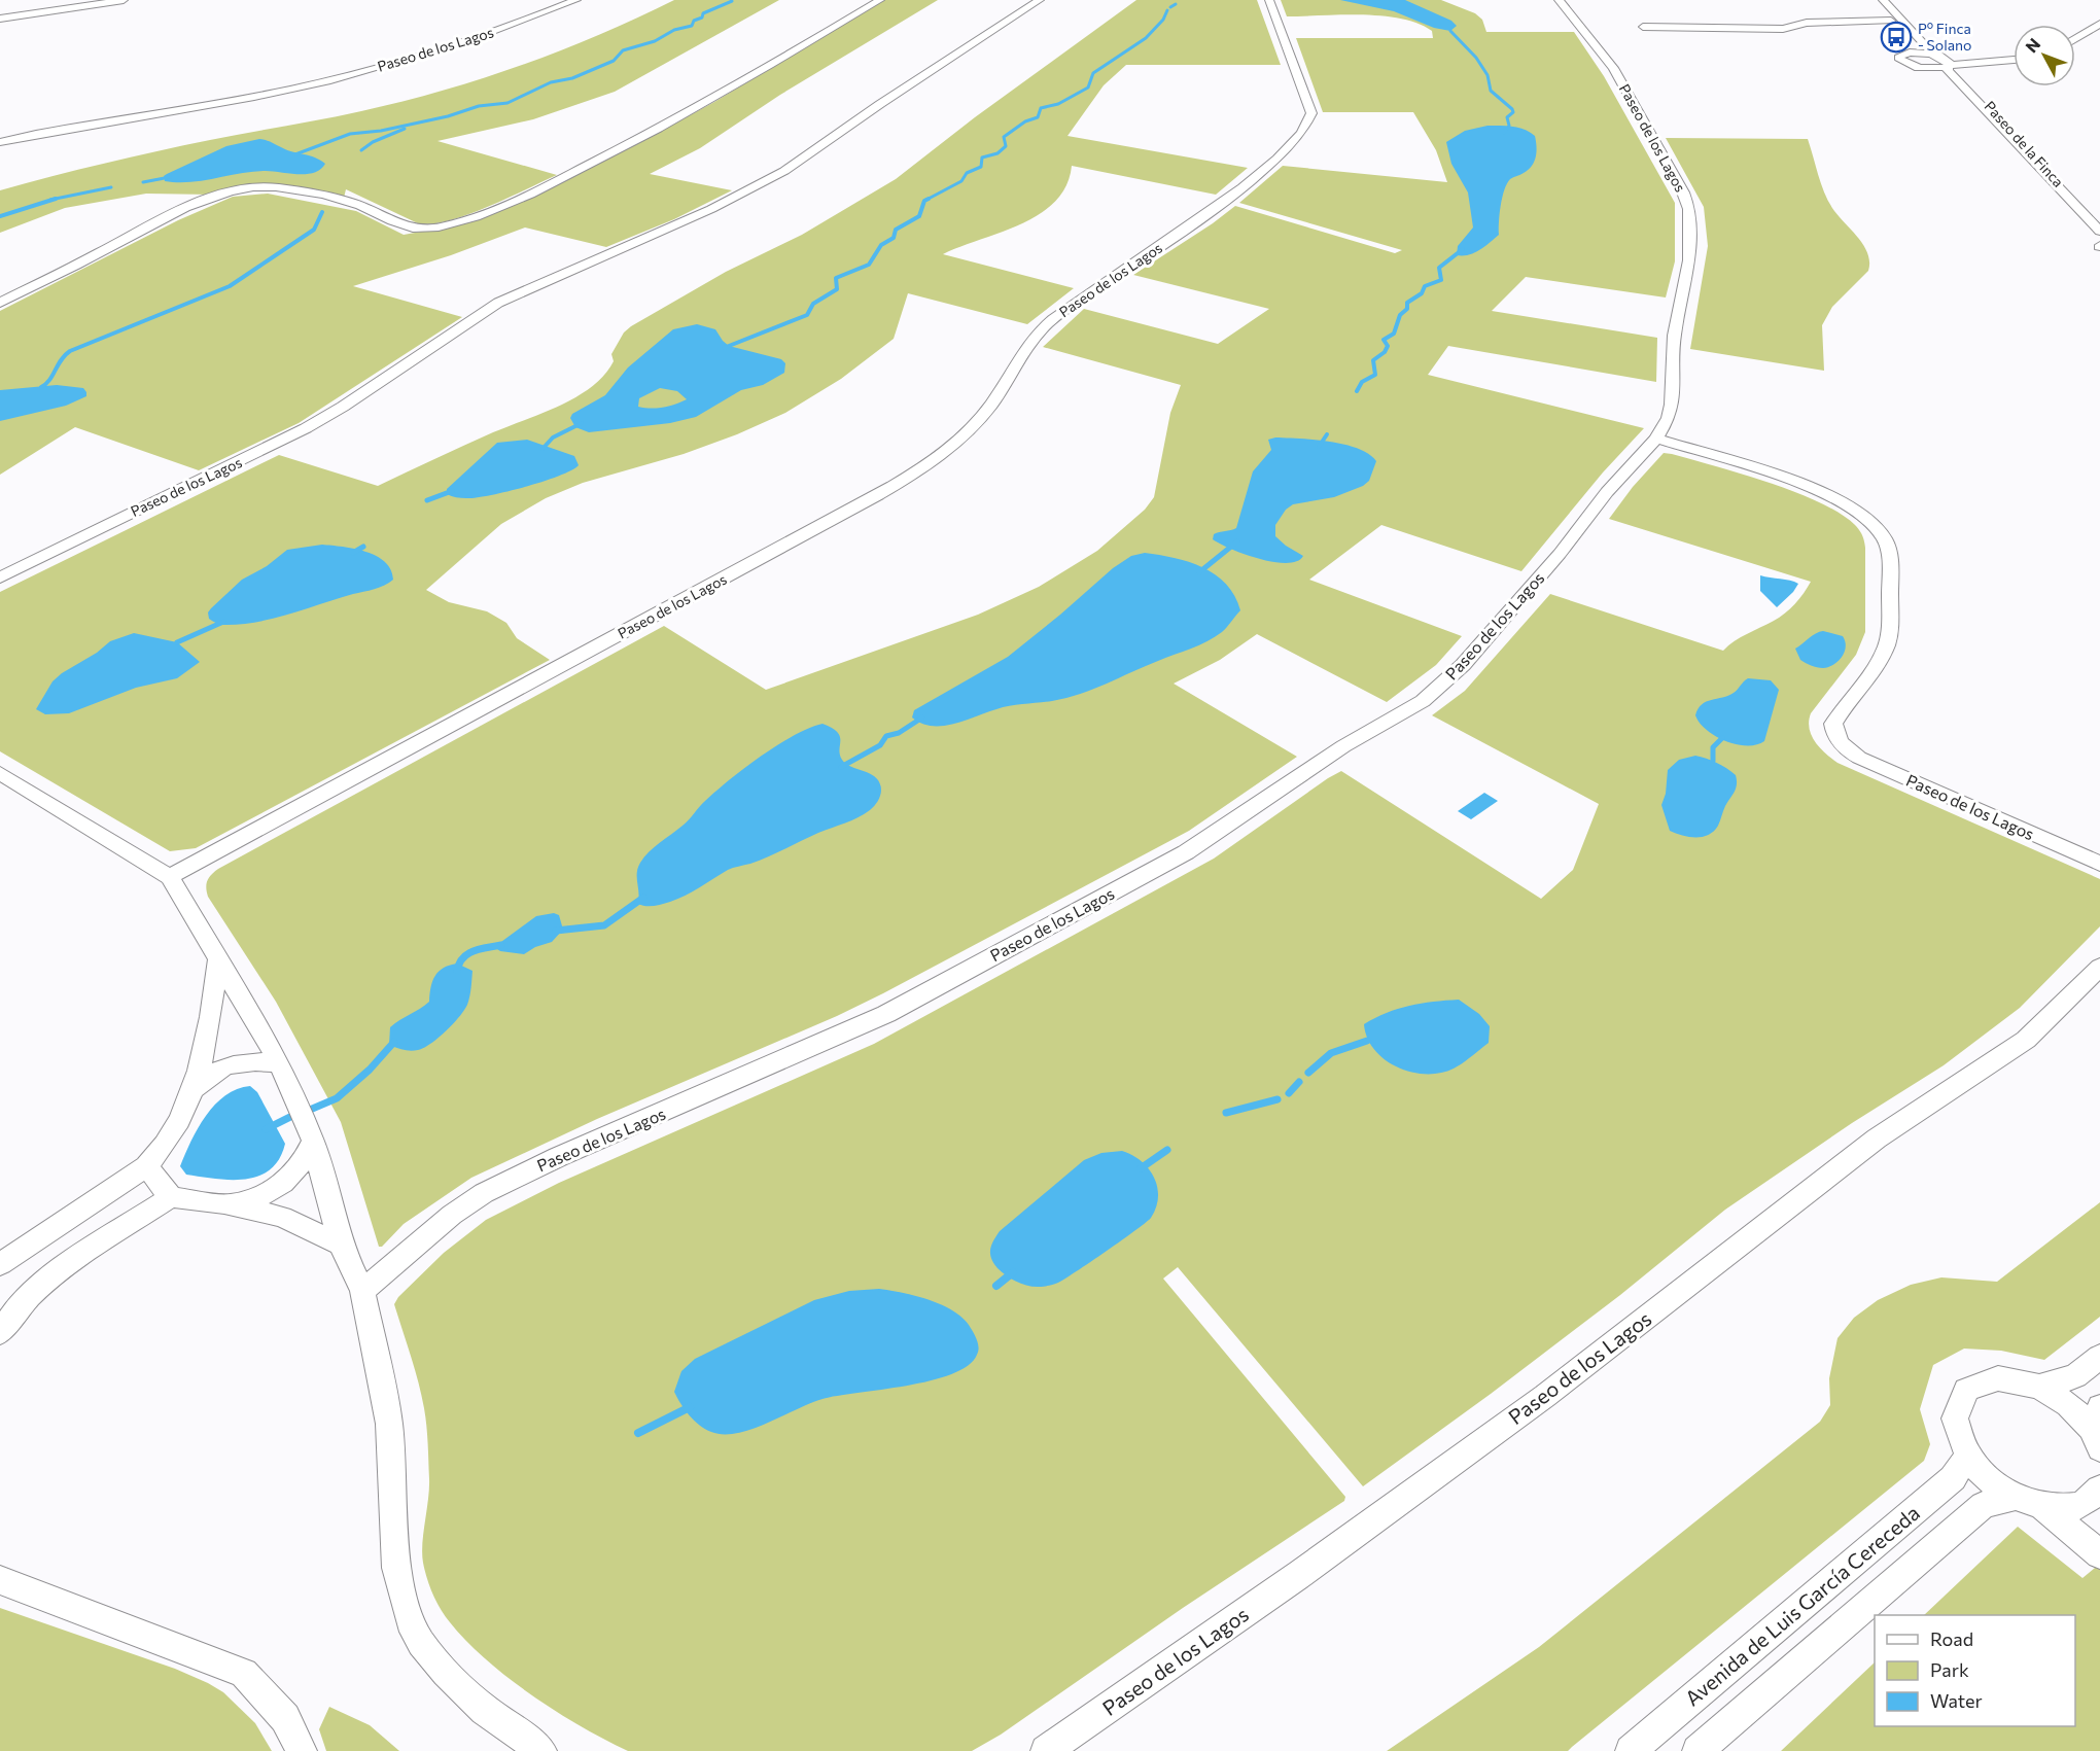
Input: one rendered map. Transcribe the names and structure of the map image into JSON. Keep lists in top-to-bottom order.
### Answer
{
  "streets": {
    "street": ["Paseo de los Lagos", "Paseo de la Finca", "Avenida de Luis García Cereceda"]
  },
  "places": {
    "bus stop": ["Pº Finca - Solano"]
  },
  "legend": ["Road", "Park", "Water"],
  "north": "top left"
}
